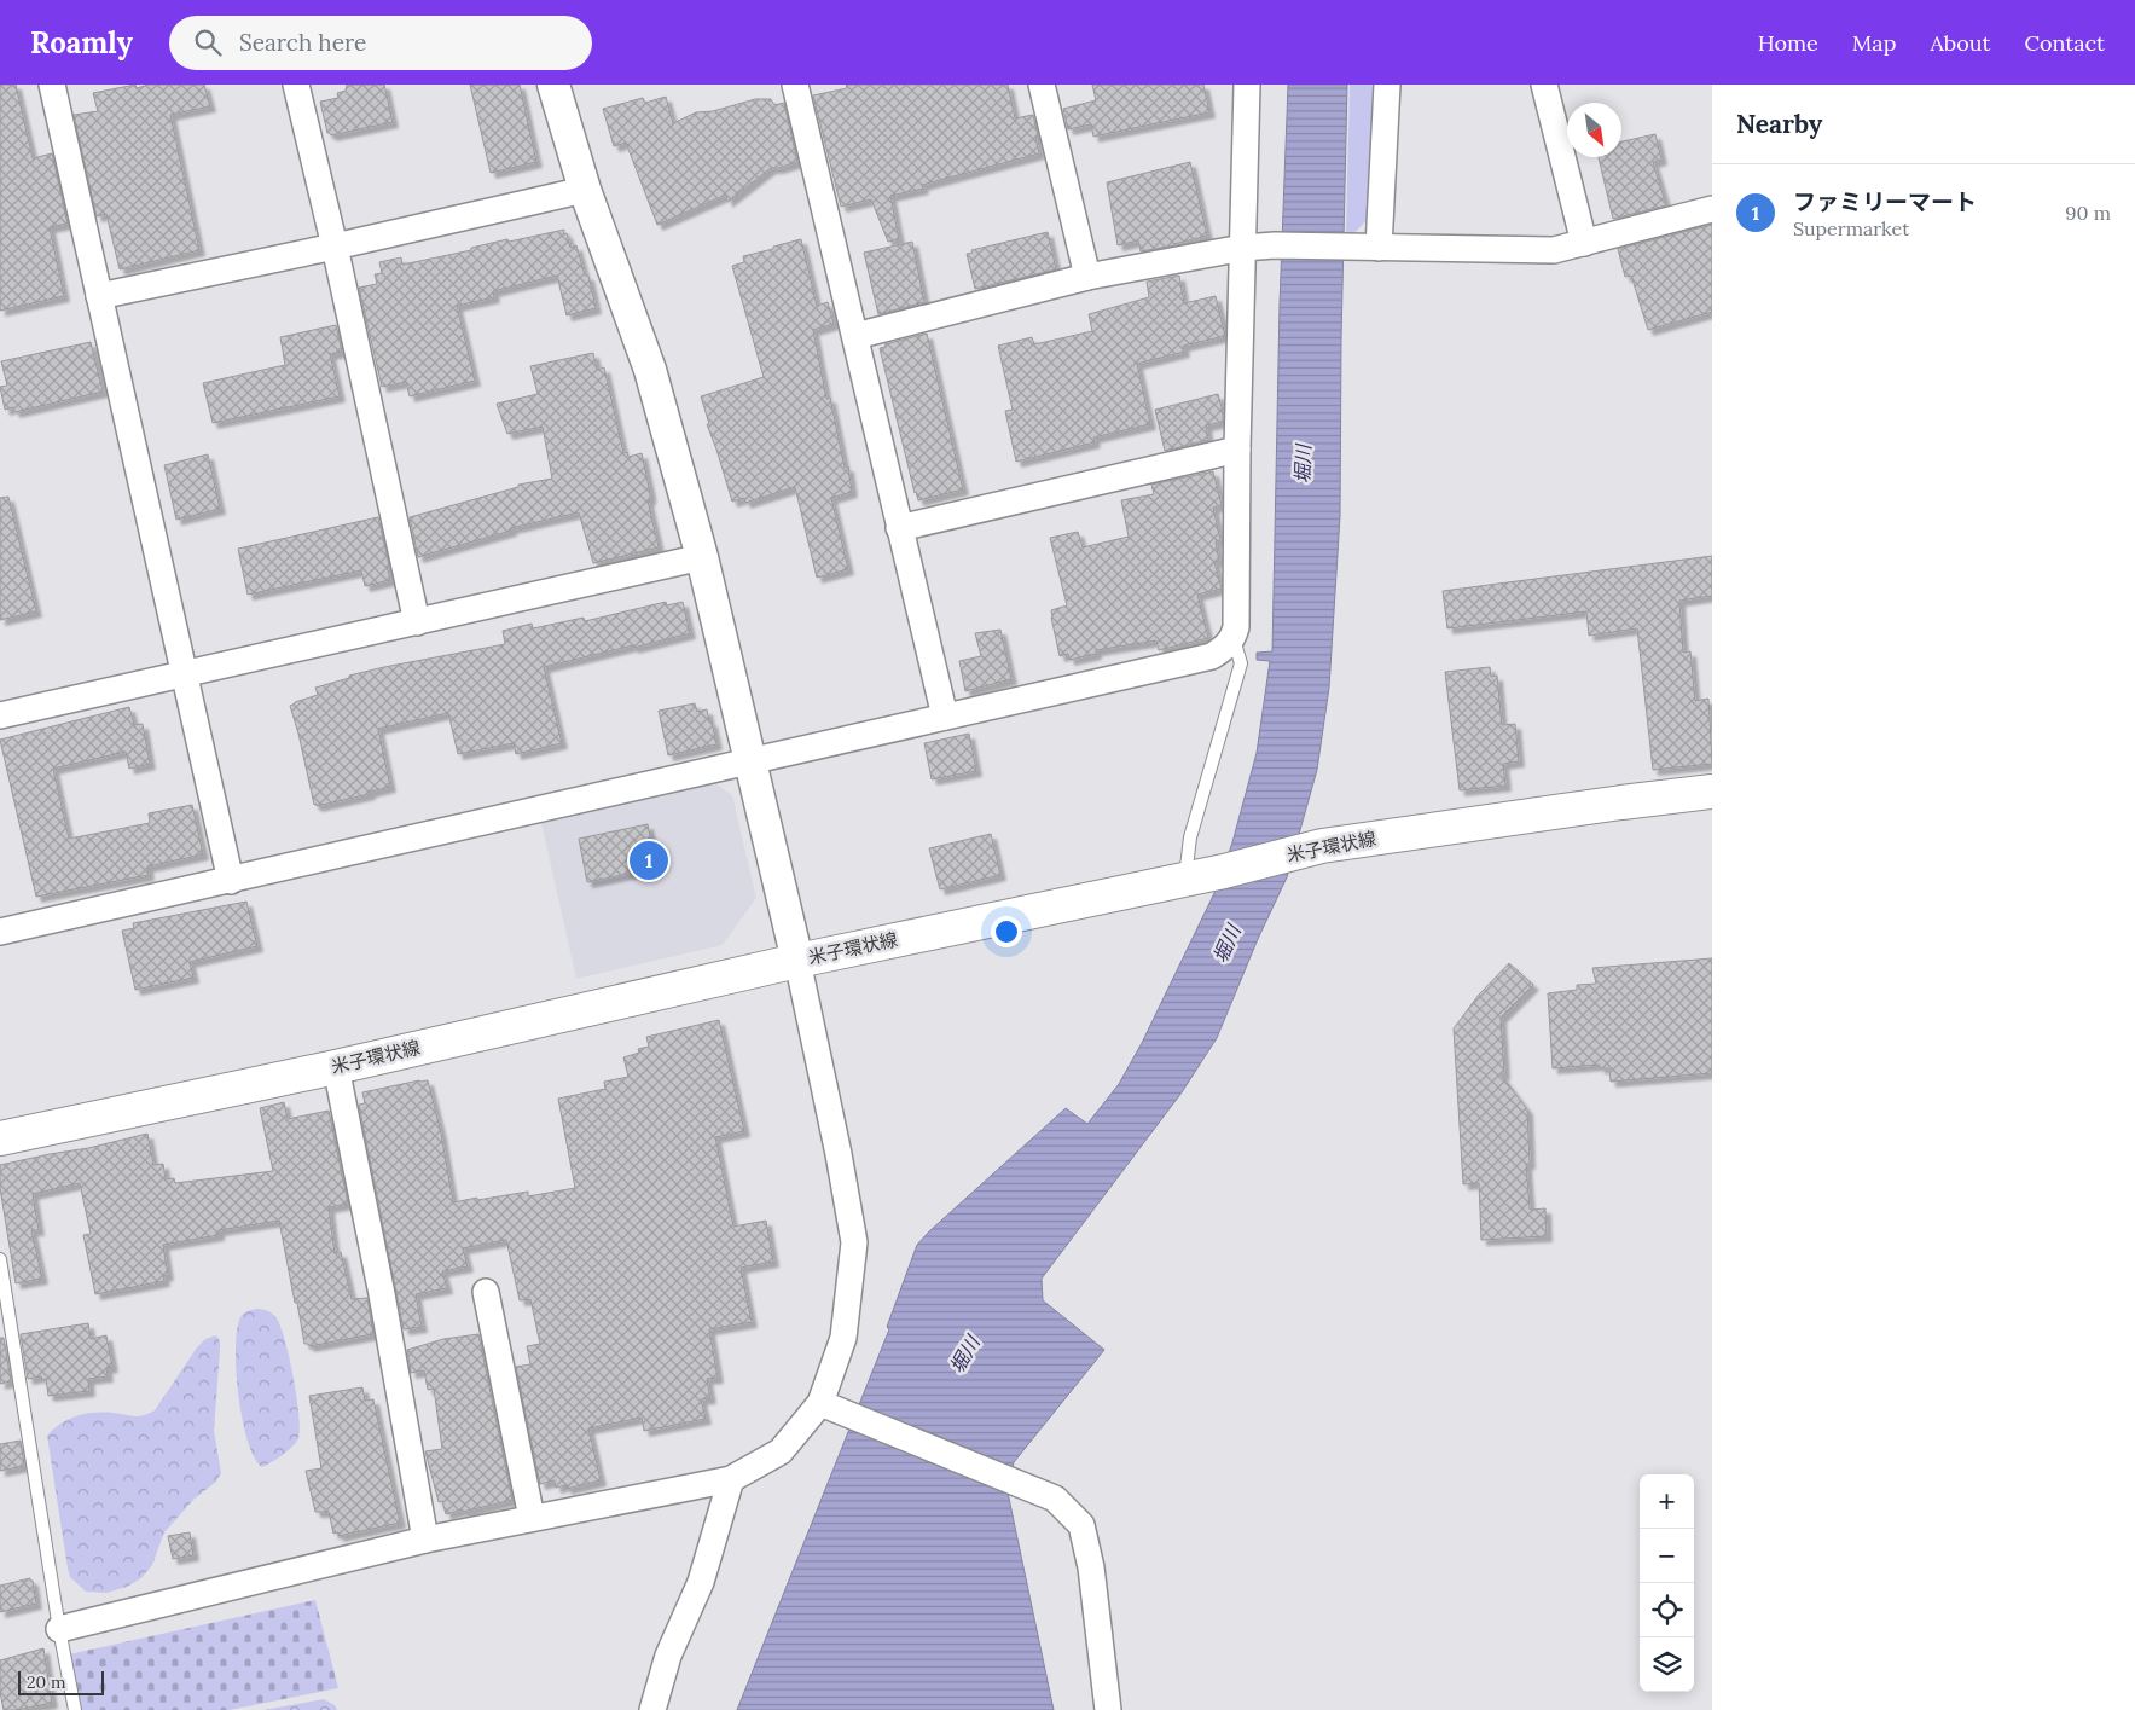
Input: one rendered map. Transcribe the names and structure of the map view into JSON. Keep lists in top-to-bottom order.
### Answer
{
  "streets": {
    "main road": ["米子環状線"]
  },
  "water": ["堀川"],
  "scale_bar": "20 m",
  "north": "bottom right",
  "page": {
    "header": "Roamly",
    "search": "Search here",
    "nav": [
      "Home",
      "Map",
      "About",
      "Contact"
    ],
    "heading": "Nearby",
    "list": [
      {
        "mark": "1",
        "name": "ファミリーマート",
        "note": "Supermarket",
        "value": "90 m"
      }
    ],
    "pins": "1",
    "map_buttons": ["+", "−"],
    "scale": "20 m"
  }
}
